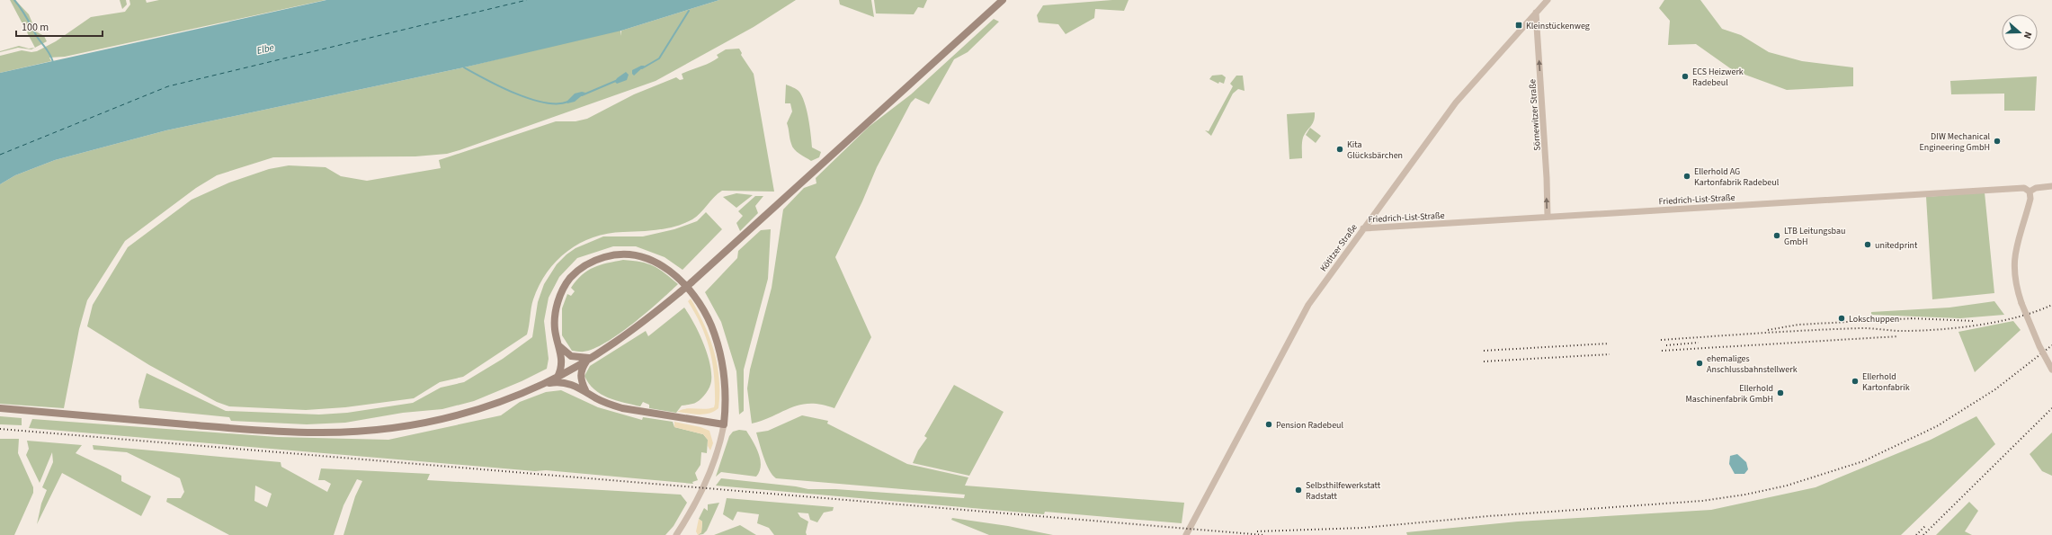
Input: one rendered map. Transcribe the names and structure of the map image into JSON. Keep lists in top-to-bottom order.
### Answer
{
  "streets": {
    "street": ["Sörnewitzer Straße", "Friedrich-List-Straße", "Kötitzer Straße"]
  },
  "crossings": [
    ["Sörnewitzer Straße", "Friedrich-List-Straße"],
    ["Sörnewitzer Straße", "Kötitzer Straße"],
    ["Friedrich-List-Straße", "Kötitzer Straße"]
  ],
  "one_way": ["Sörnewitzer Straße"],
  "water": ["Elbe"],
  "places": {
    "transit": ["Kleinstückenweg"],
    "other": [
      "ECS Heizwerk Radebeul",
      "DIW Mechanical Engineering GmbH",
      "Kita Glücksbärchen",
      "Ellerhold AG Kartonfabrik Radebeul",
      "LTB Leitungsbau GmbH",
      "unitedprint",
      "Lokschuppen",
      "ehemaliges Anschlussbahnstellwerk",
      "Ellerhold Kartonfabrik",
      "Ellerhold Maschinenfabrik GmbH",
      "Pension Radebeul",
      "Selbsthilfewerkstatt Radstatt"
    ]
  },
  "scale_bar": "100 m",
  "north": "right"
}
